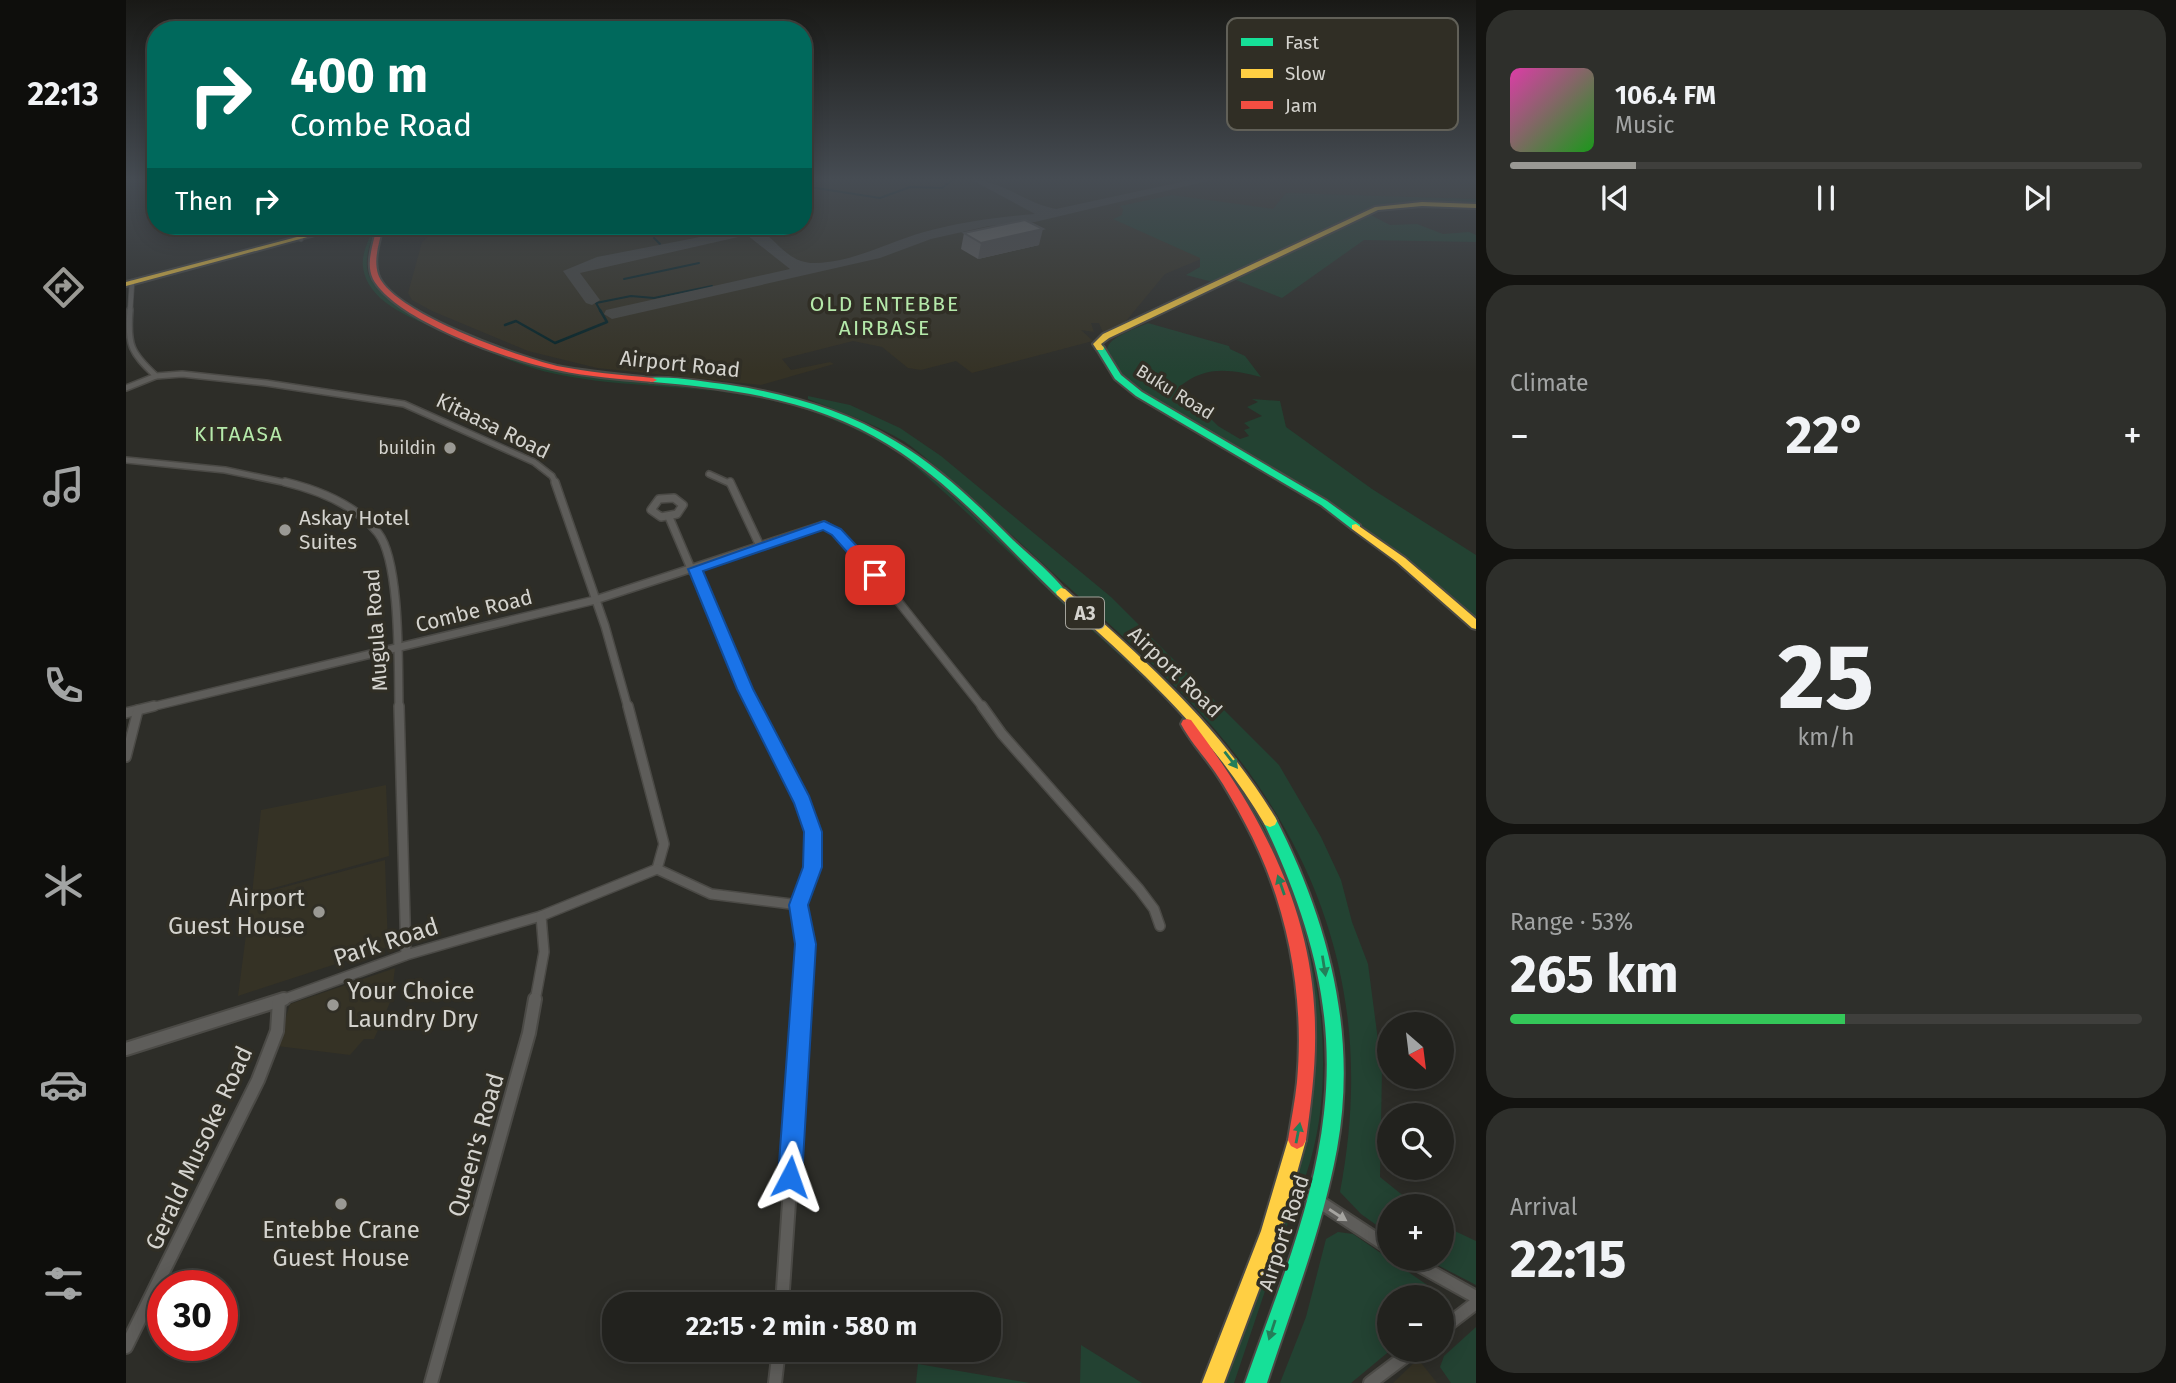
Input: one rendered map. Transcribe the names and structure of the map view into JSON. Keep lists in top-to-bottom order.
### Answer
{
  "streets": {
    "main road": ["Airport Road", "Buku Road", "A3"],
    "street": [
      "Kitaasa Road",
      "Combe Road",
      "Mugula Road",
      "Park Road",
      "Queen's Road",
      "Gerald Musoke Road"
    ]
  },
  "crossings": [
    ["Kitaasa Road", "Combe Road"],
    ["Kitaasa Road", "Park Road"],
    ["Combe Road", "Mugula Road"],
    ["Mugula Road", "Park Road"],
    ["Park Road", "Queen's Road"],
    ["Park Road", "Gerald Musoke Road"]
  ],
  "districts": ["OLD ENTEBBE AIRBASE", "KITAASA"],
  "places": [
    "buildin",
    "Askay Hotel Suites",
    "Airport Guest House",
    "Your Choice Laundry Dry",
    "Entebbe Crane Guest House"
  ],
  "legend": ["Fast", "Slow", "Jam"],
  "north": "bottom right",
  "page": {
    "tabs": "22:13",
    "turn": ["400 m", "Combe Road"],
    "song": ["106.4 FM", "Music"],
    "then": "Then",
    "tile": [
      "Climate",
      ["25", "km/h"],
      ["Range · 53%", "265 km"],
      ["Arrival", "22:15"]
    ],
    "heat": ["−", "22°", "+"],
    "map_buttons": ["+", "−"],
    "limit": "30",
    "trip": "22:15 · 2 min · 580 m"
  }
}
